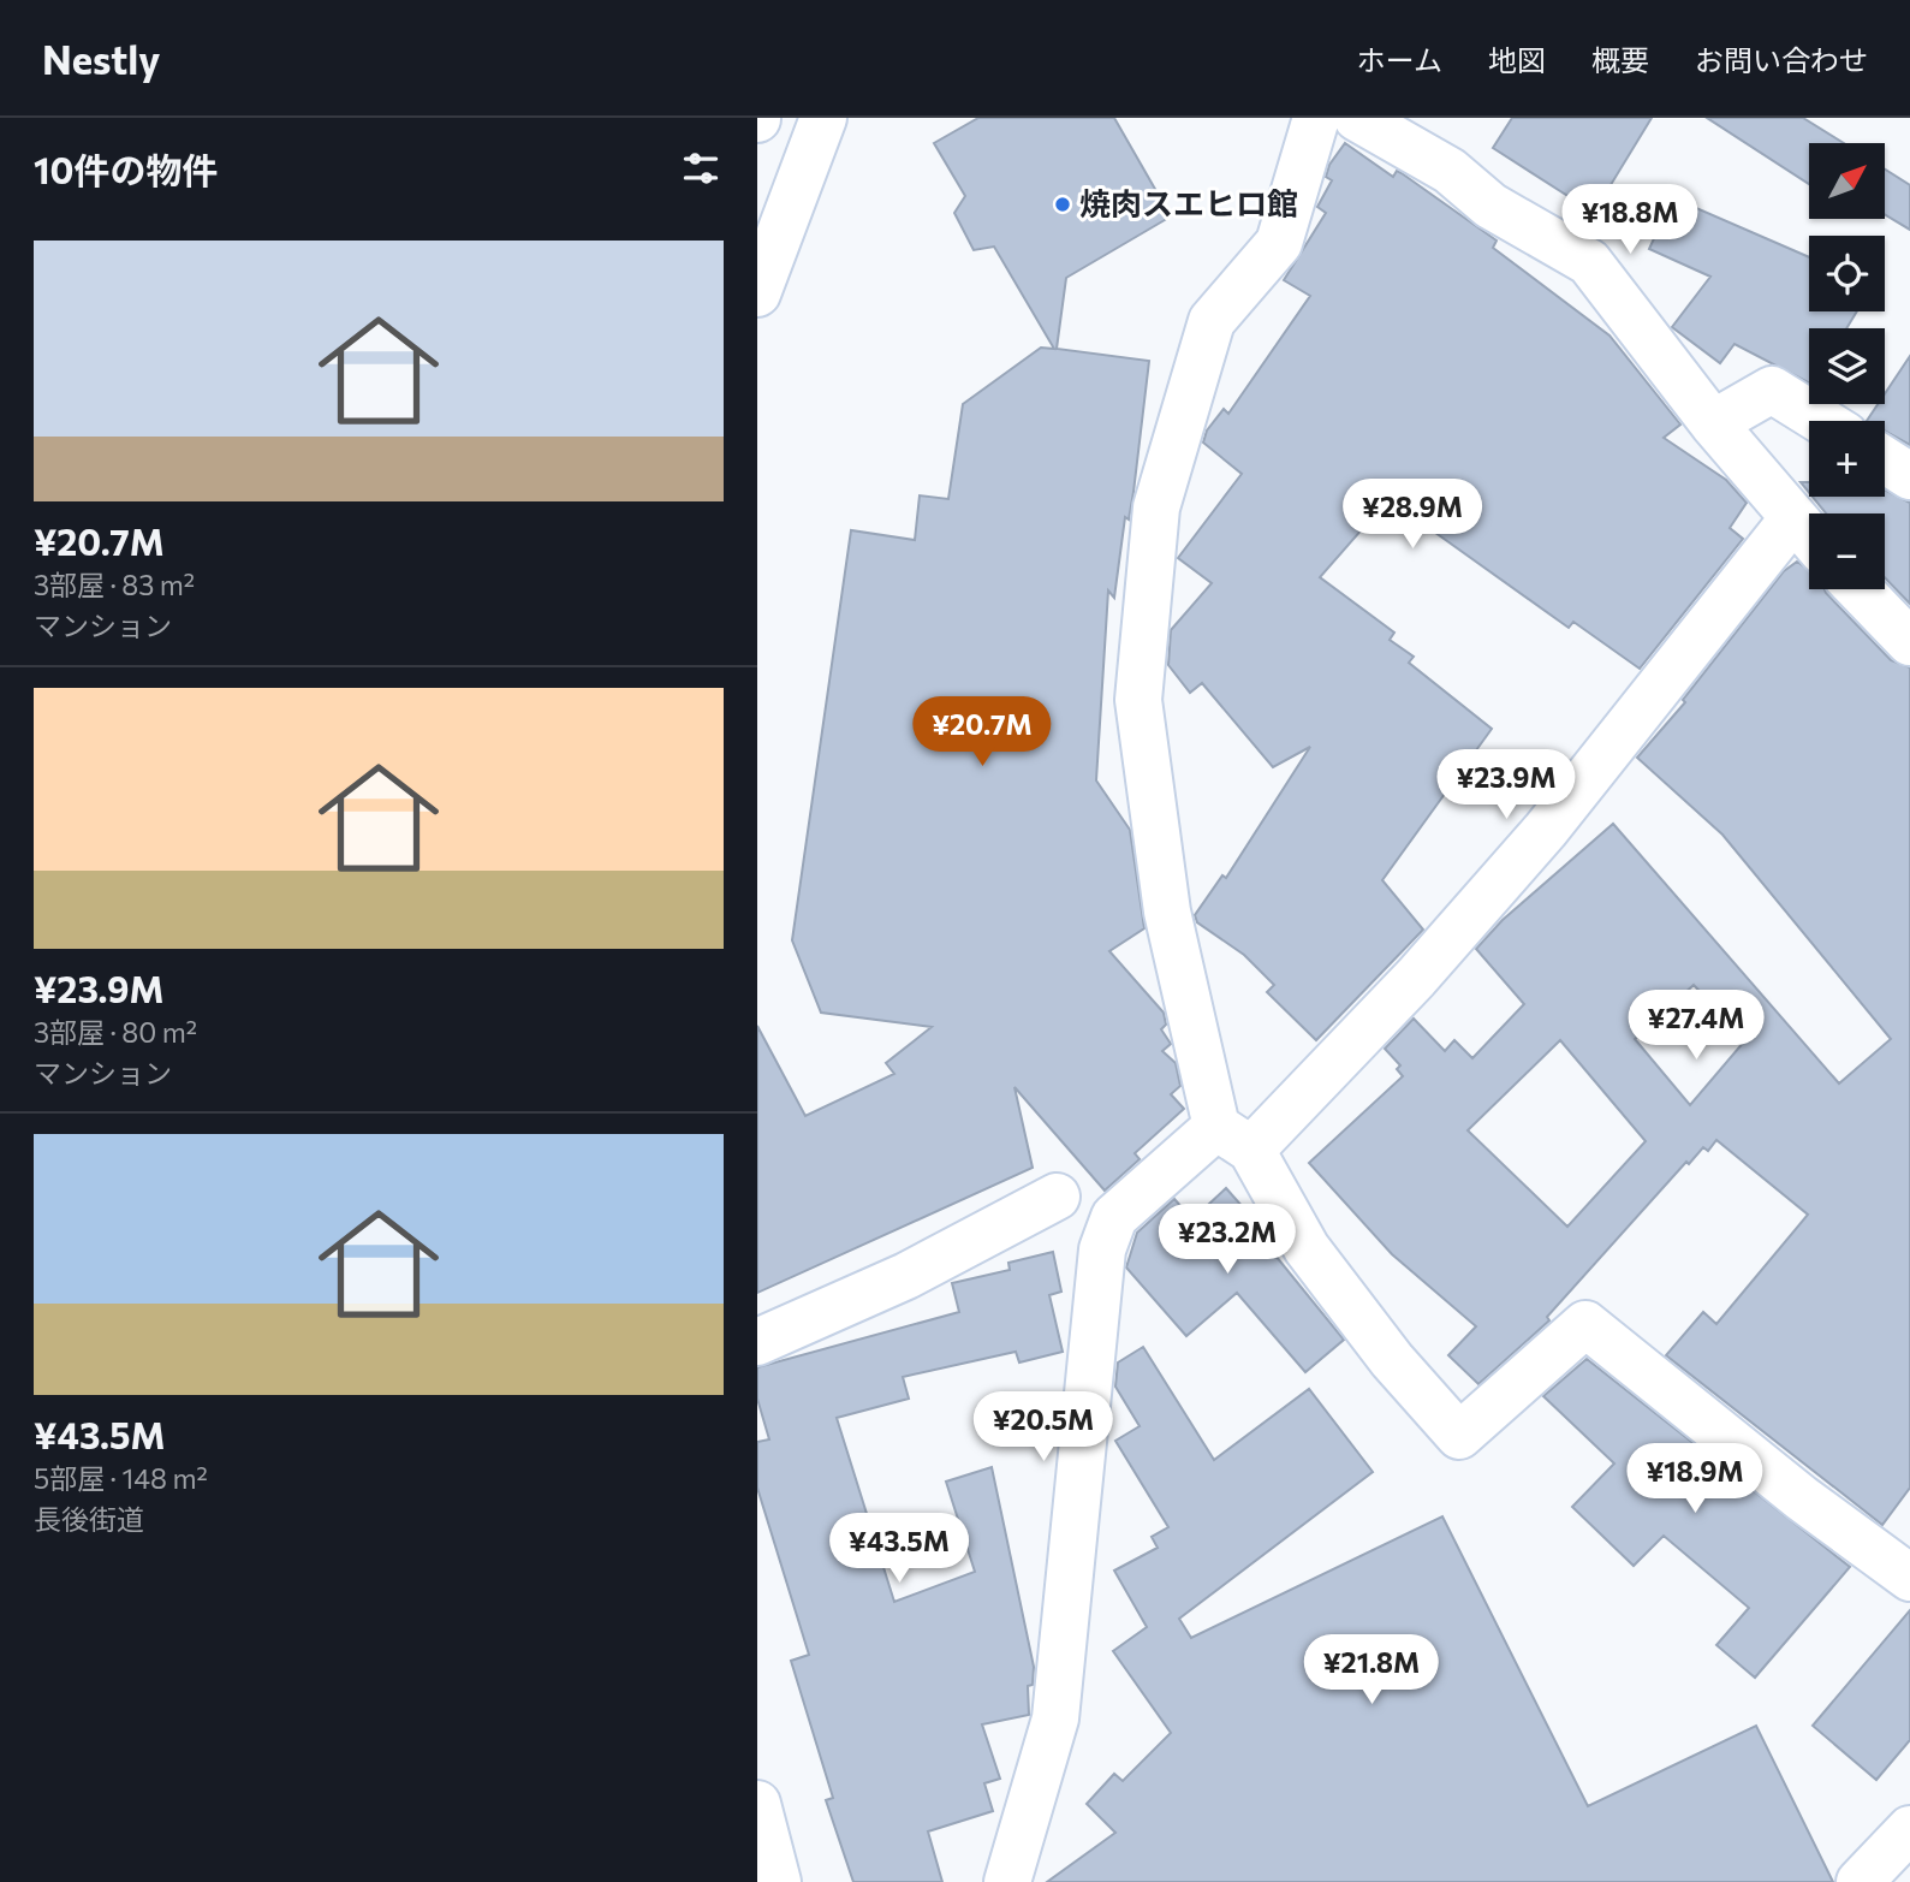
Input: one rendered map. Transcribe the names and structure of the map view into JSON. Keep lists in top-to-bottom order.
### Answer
{
  "places": ["焼肉スエヒロ館"],
  "north": "top right",
  "page": {
    "header": "Nestly",
    "nav": [
      "ホーム",
      "地図",
      "概要",
      "お問い合わせ"
    ],
    "heading": "10件の物件",
    "map_buttons": ["+", "−"],
    "price": [
      "¥18.8M",
      "¥28.9M",
      "¥20.7M",
      "¥23.9M",
      "¥27.4M",
      "¥23.2M",
      "¥20.5M",
      "¥18.9M",
      "¥43.5M",
      "¥21.8M"
    ],
    "list": [
      {
        "name": "¥20.7M",
        "note": "3部屋 · 83 m² · マンション"
      },
      {
        "name": "¥23.9M",
        "note": "3部屋 · 80 m² · マンション"
      },
      {
        "name": "¥43.5M",
        "note": "5部屋 · 148 m² · 長後街道"
      }
    ]
  }
}
